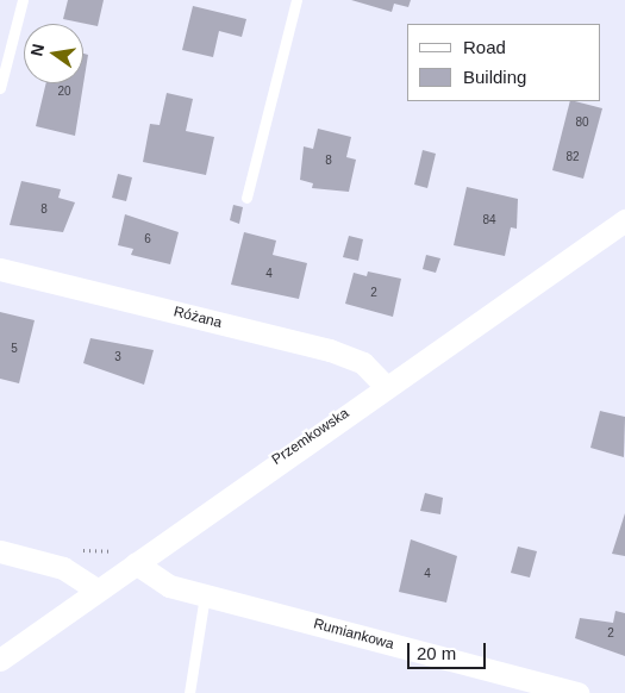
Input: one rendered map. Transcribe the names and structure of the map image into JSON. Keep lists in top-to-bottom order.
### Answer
{
  "streets": {
    "street": ["Różana", "Przemkowska", "Rumiankowa"]
  },
  "crossings": [
    ["Różana", "Przemkowska"],
    ["Przemkowska", "Rumiankowa"]
  ],
  "house_numbers": [
    "20",
    "80",
    "82",
    "8",
    "8",
    "84",
    "6",
    "4",
    "2",
    "5",
    "3",
    "4",
    "2"
  ],
  "legend": ["Road", "Building"],
  "scale_bar": "20 m",
  "north": "left"
}
